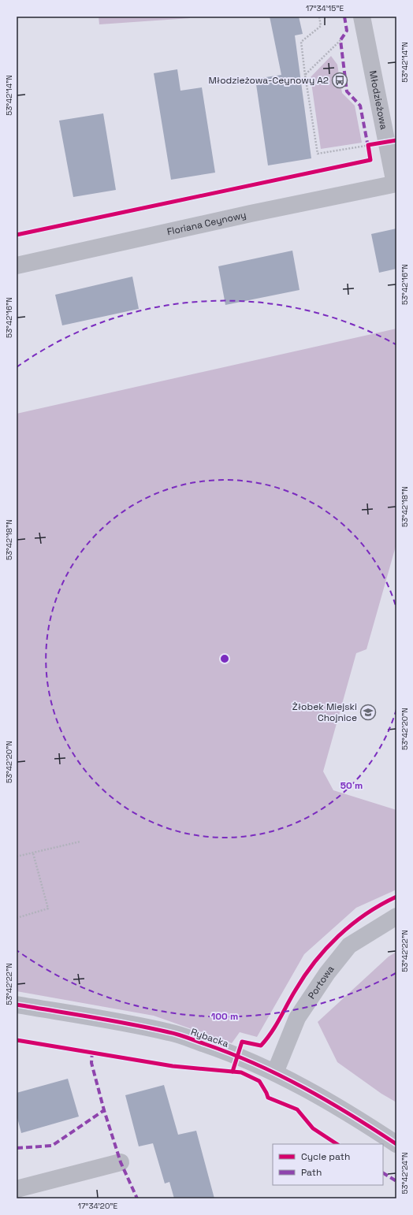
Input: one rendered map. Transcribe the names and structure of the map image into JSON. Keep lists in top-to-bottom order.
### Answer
{
  "streets": {
    "street": [
      "Młodzieżowa",
      "Floriana Ceynowy",
      "Portowa",
      "Rybacka"
    ]
  },
  "crossings": [
    ["Młodzieżowa", "Floriana Ceynowy"],
    ["Portowa", "Rybacka"]
  ],
  "places": {
    "bus stop": ["Młodzieżowa-Ceynowy A2"],
    "school or university": ["Żłobek Miejski Chojnice"]
  },
  "legend": ["Cycle path", "Path"],
  "coordinates": [
    "17°34'15\"E",
    "53°42'14\"N",
    "53°42'16\"N",
    "53°42'18\"N",
    "53°42'20\"N",
    "53°42'22\"N",
    "53°42'24\"N",
    "17°34'20\"E"
  ],
  "rings": ["50 m", "100 m"]
}
